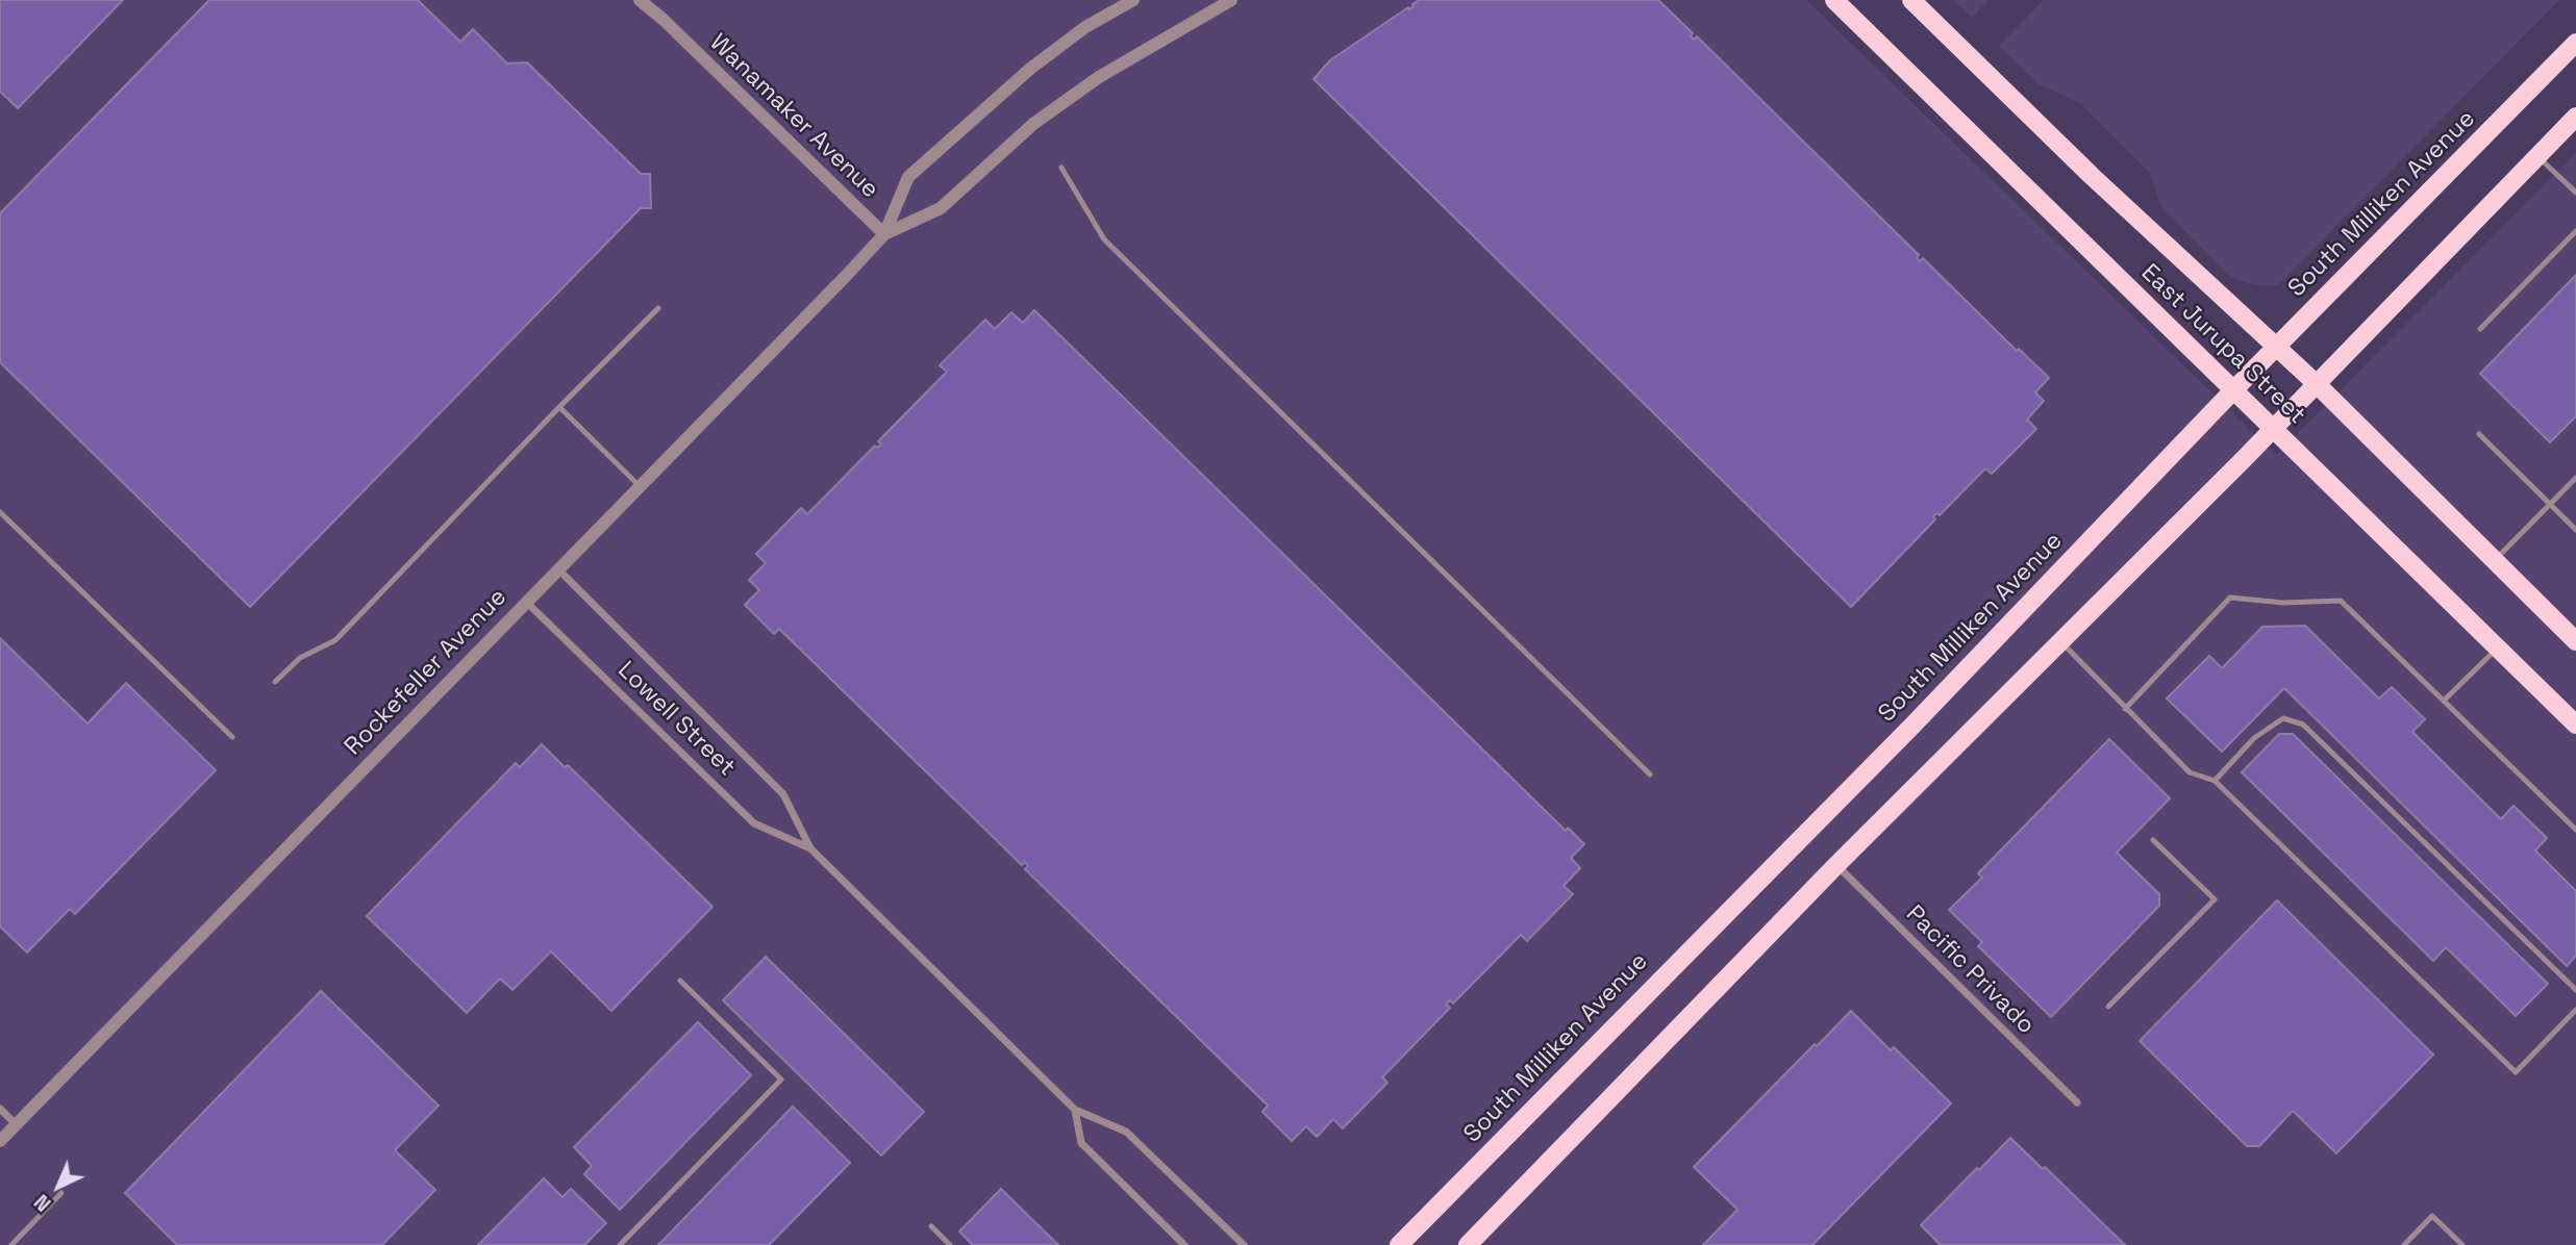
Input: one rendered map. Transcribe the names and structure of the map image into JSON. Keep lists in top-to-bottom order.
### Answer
{
  "streets": {
    "main road": ["South Milliken Avenue", "East Jurupa Street"],
    "street": [
      "Wanamaker Avenue",
      "Rockefeller Avenue",
      "Lowell Street",
      "Pacific Privado"
    ]
  },
  "crossings": [
    ["Wanamaker Avenue", "Rockefeller Avenue"],
    ["South Milliken Avenue", "East Jurupa Street"],
    ["Rockefeller Avenue", "Lowell Street"]
  ],
  "north": "bottom left"
}
